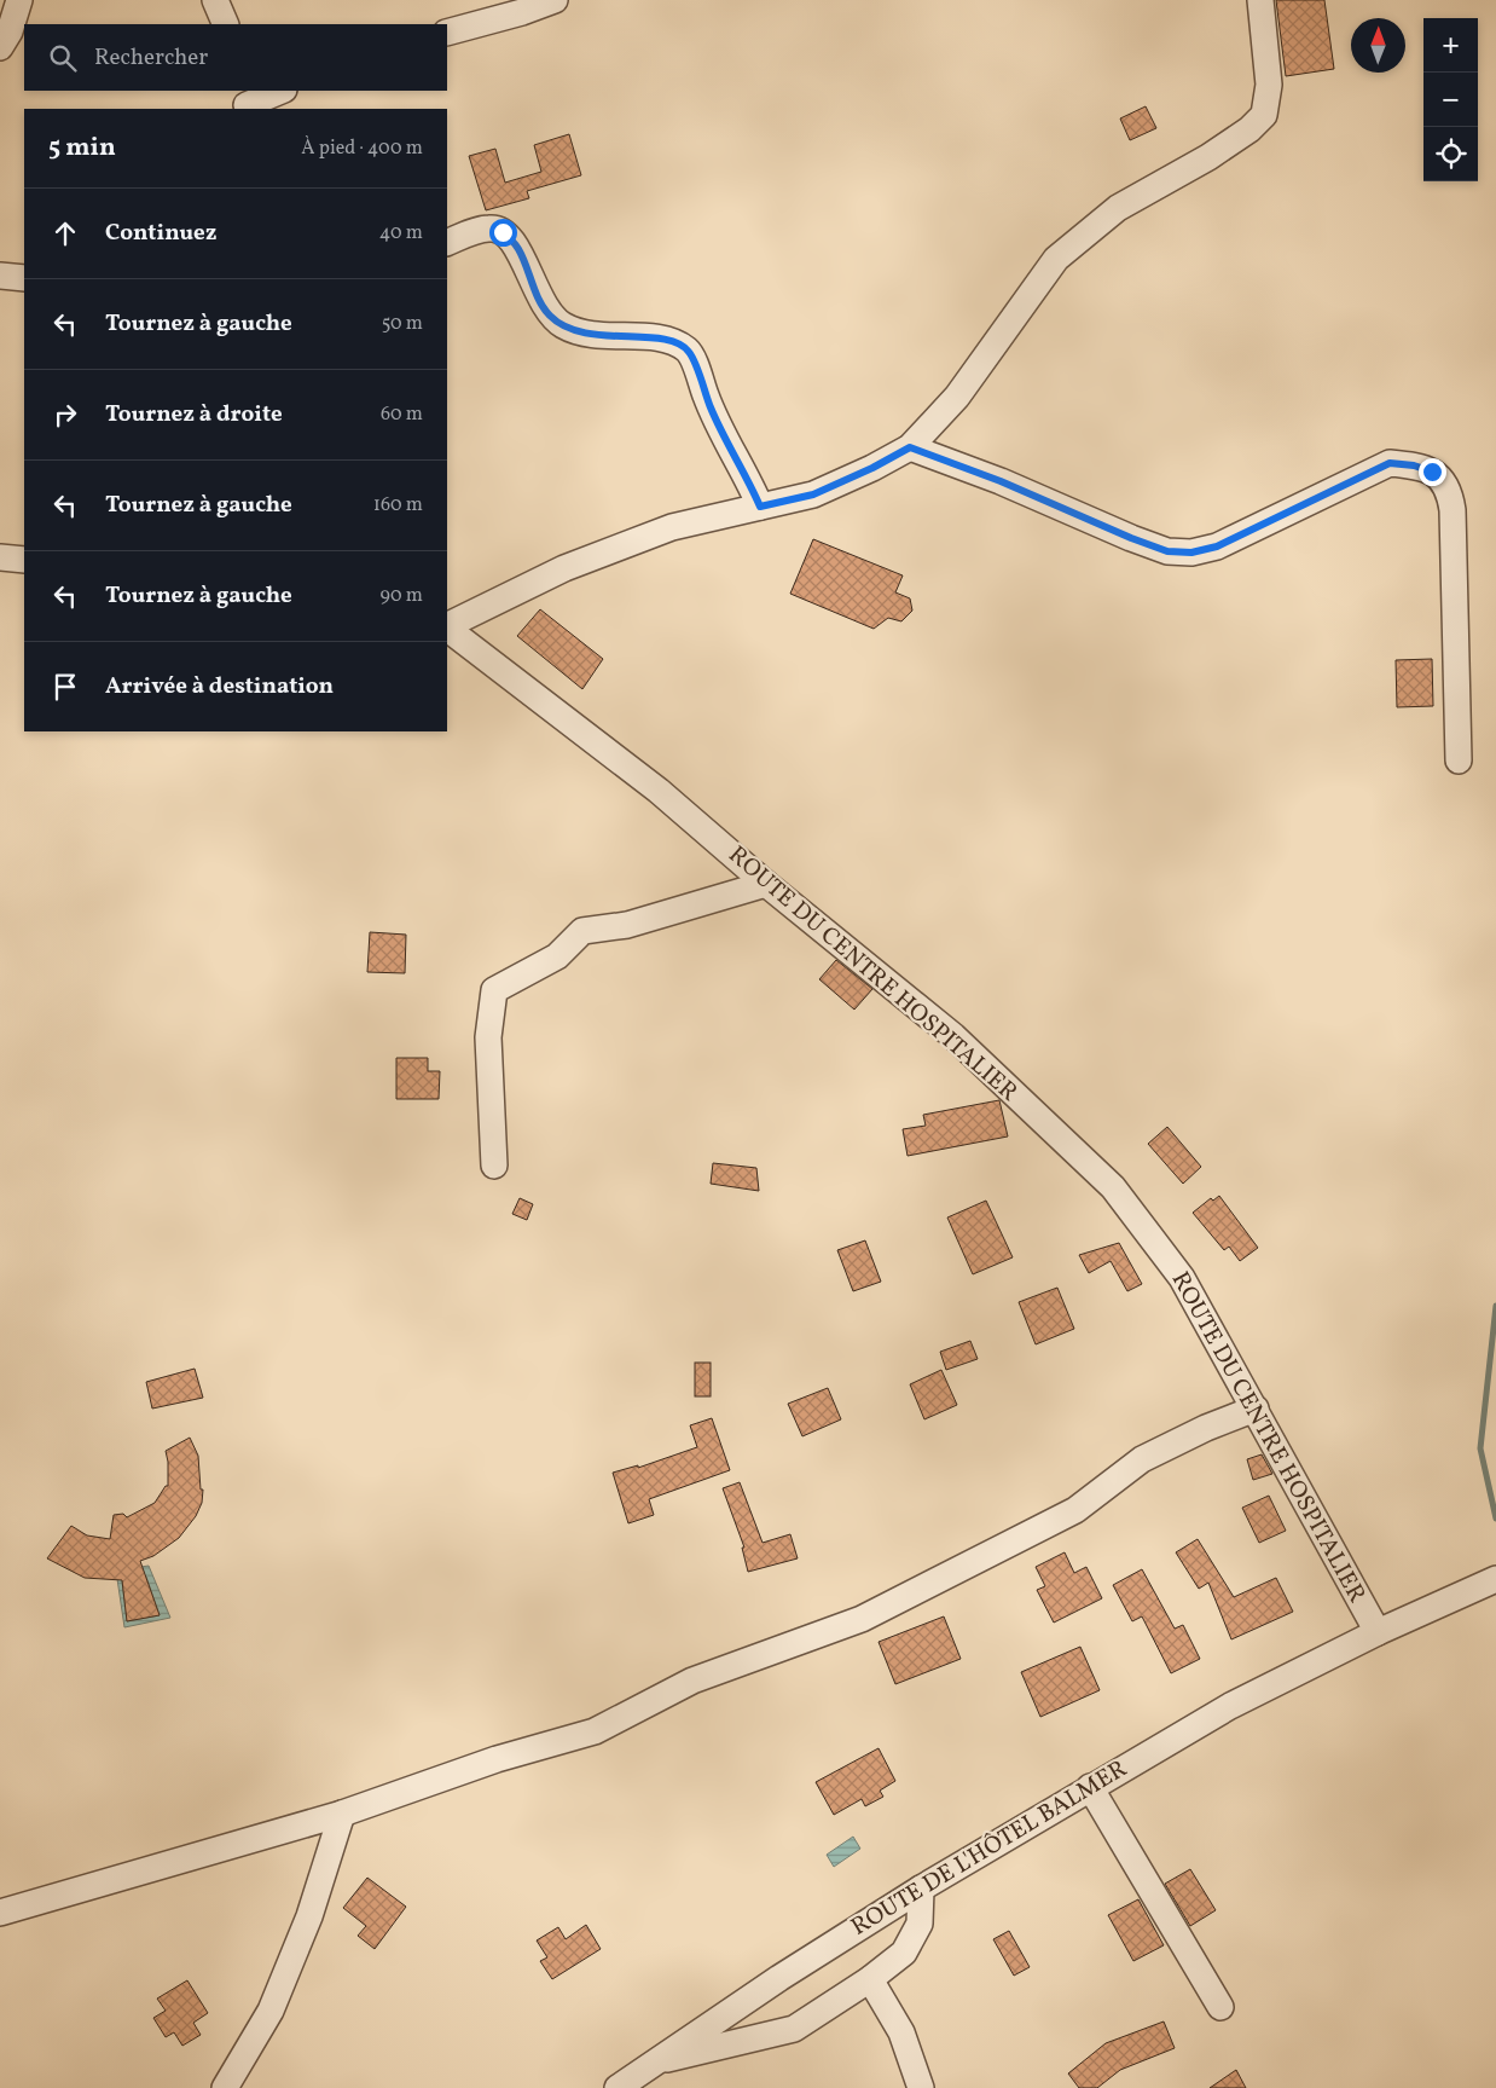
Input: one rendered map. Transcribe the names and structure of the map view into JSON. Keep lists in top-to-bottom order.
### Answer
{
  "streets": {
    "street": ["ROUTE DU CENTRE HOSPITALIER", "ROUTE DE L'HÔTEL BALMER"]
  },
  "crossings": [
    ["ROUTE DU CENTRE HOSPITALIER", "ROUTE DE L'HÔTEL BALMER"]
  ],
  "north": "top",
  "page": {
    "map_buttons": ["+", "−"],
    "search": "Rechercher",
    "heading": ["5 min", "À pied · 400 m"],
    "list": [
      ["Continuez", "40 m"],
      ["Tournez à gauche", "50 m"],
      ["Tournez à droite", "60 m"],
      ["Tournez à gauche", "160 m"],
      ["Tournez à gauche", "90 m"],
      "Arrivée à destination"
    ]
  }
}
